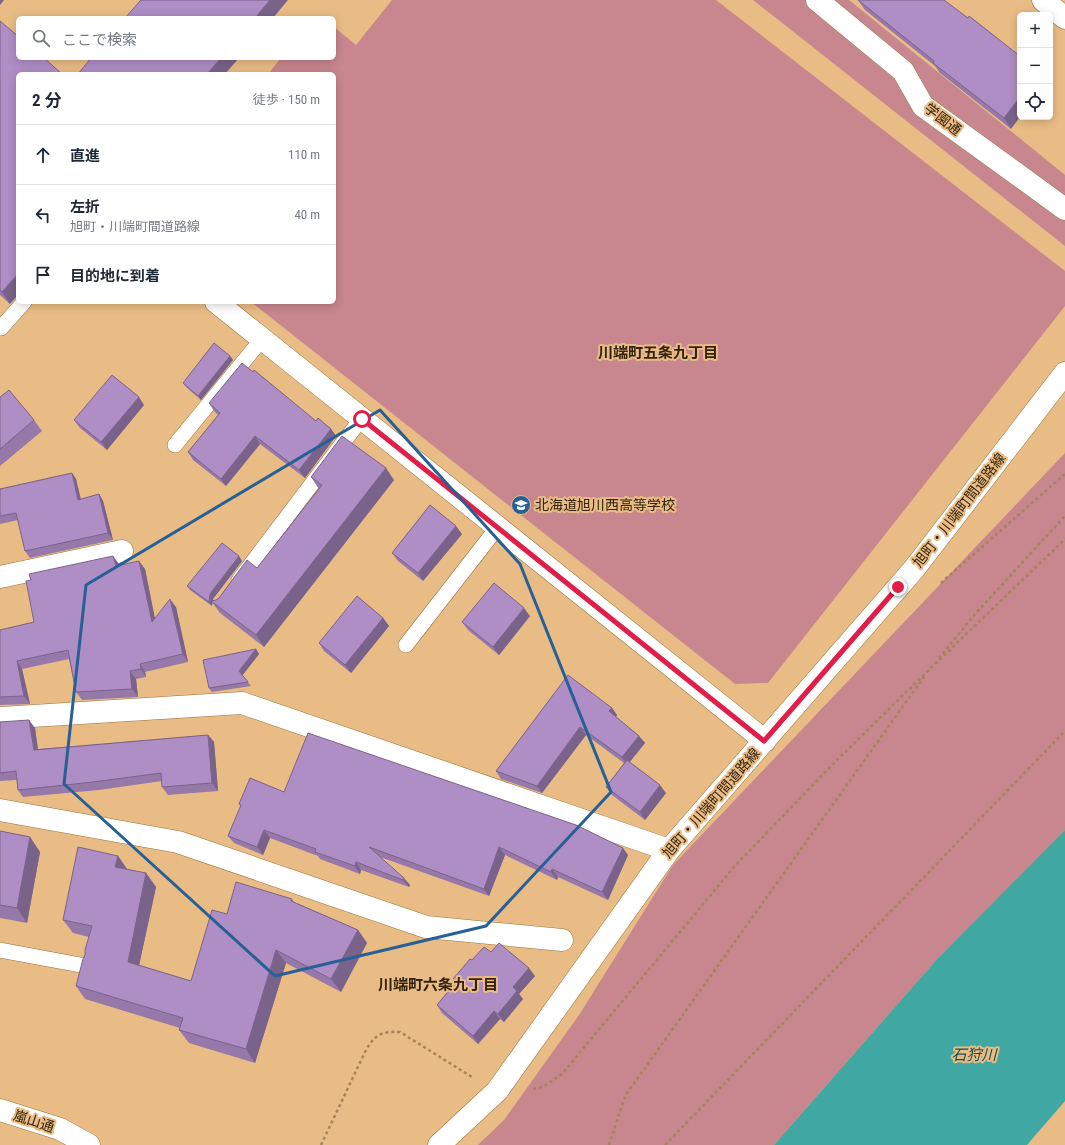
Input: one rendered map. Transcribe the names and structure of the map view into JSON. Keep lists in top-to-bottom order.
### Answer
{
  "streets": {
    "street": ["学園通", "旭町・川端町間道路線", "嵐山通"]
  },
  "districts": ["川端町五条九丁目", "川端町六条九丁目"],
  "water": ["石狩川"],
  "places": {
    "school or university": ["北海道旭川西高等学校"]
  },
  "page": {
    "map_buttons": ["+", "−"],
    "search": "ここで検索",
    "heading": ["2 分", "徒歩 · 150 m"],
    "list": [
      ["直進", "110 m"],
      ["左折", "旭町・川端町間道路線", "40 m"],
      "目的地に到着"
    ]
  }
}
